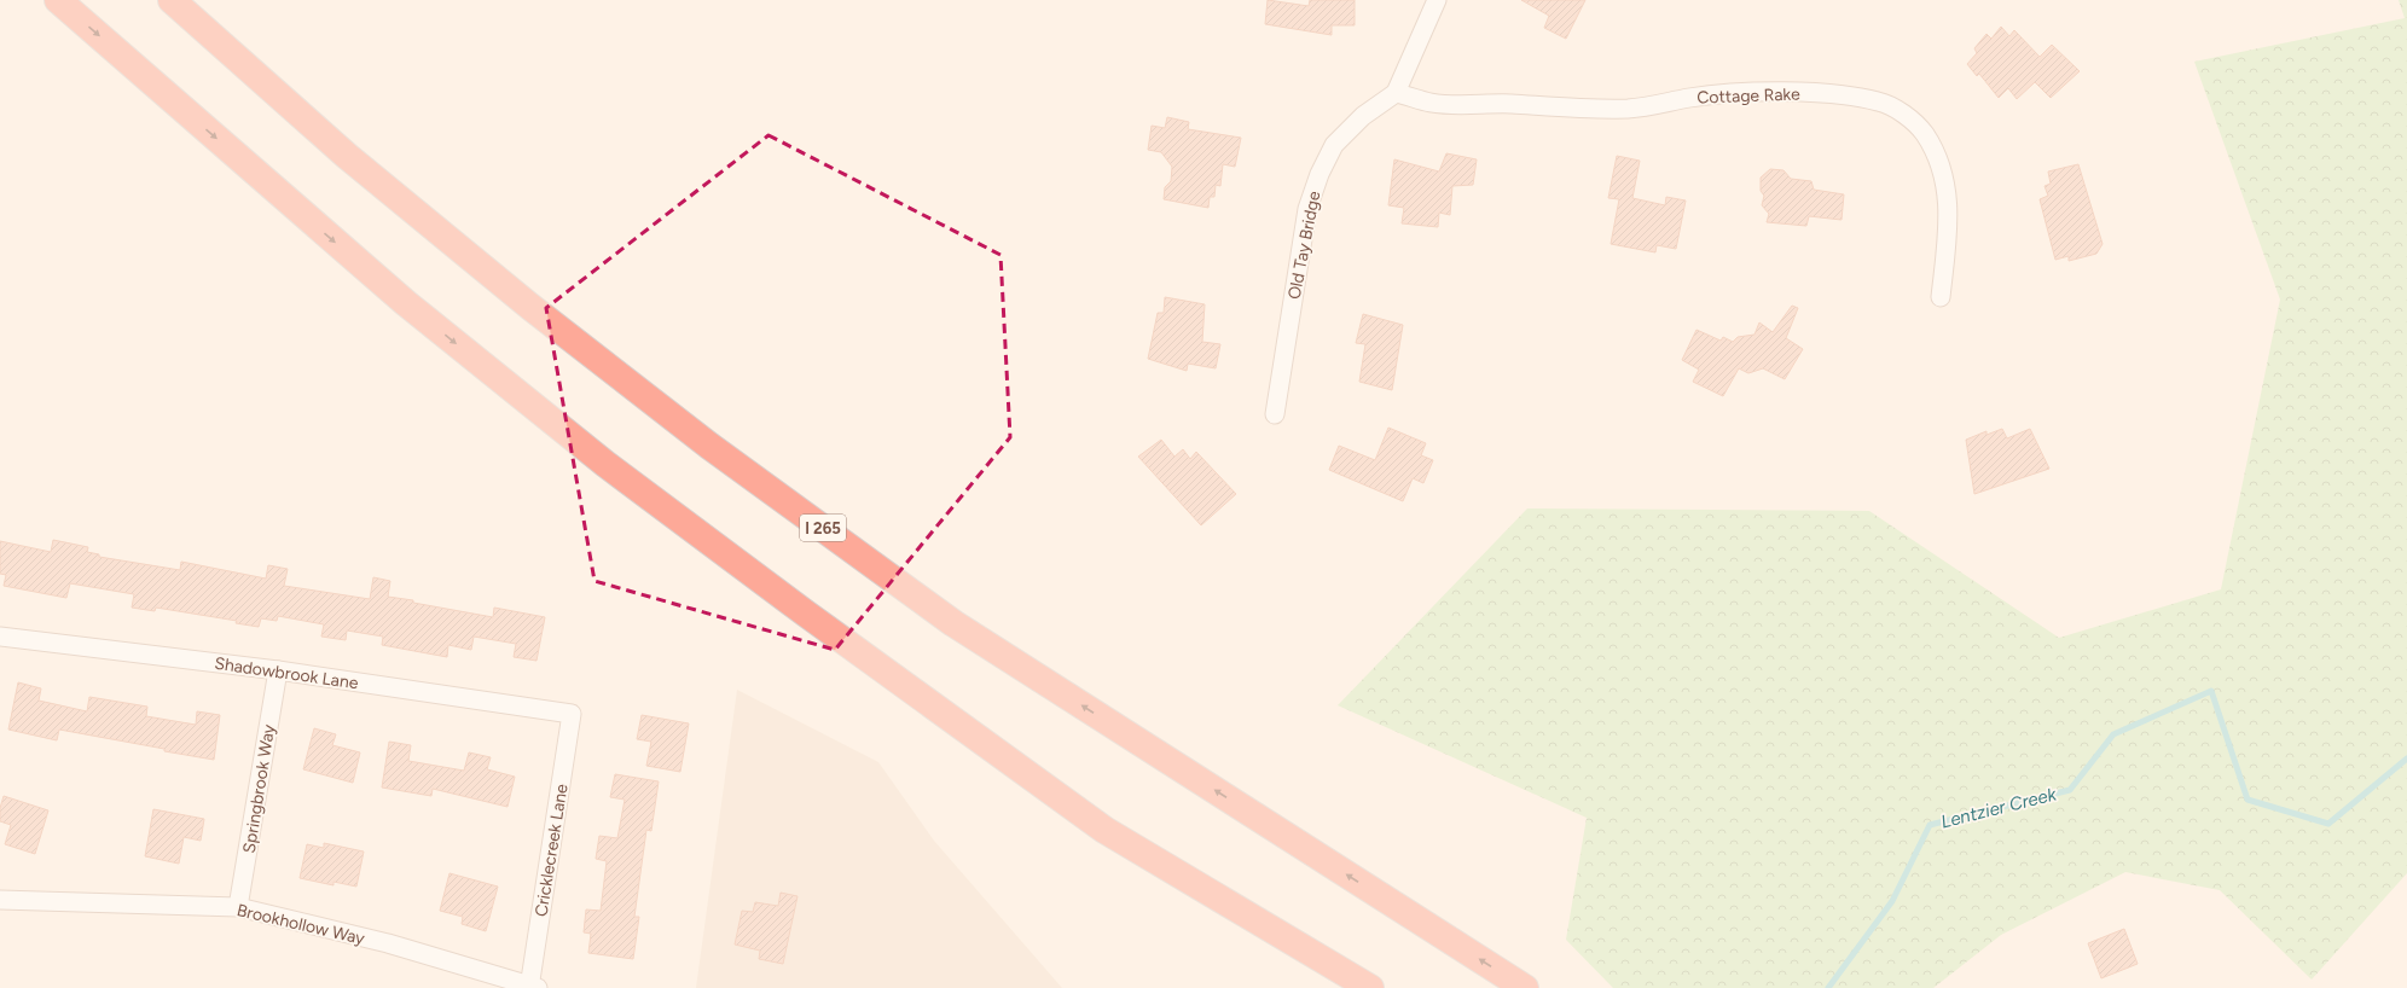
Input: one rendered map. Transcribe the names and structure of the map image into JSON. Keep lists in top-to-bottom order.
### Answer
{
  "streets": {
    "highway": ["I 265"],
    "street": [
      "Cottage Rake",
      "Old Tay Bridge",
      "Shadowbrook Lane",
      "Springbrook Way",
      "Cricklecreek Lane",
      "Brookhollow Way"
    ]
  },
  "crossings": [
    ["Cottage Rake", "Old Tay Bridge"],
    ["Shadowbrook Lane", "Springbrook Way"],
    ["Shadowbrook Lane", "Cricklecreek Lane"],
    ["Springbrook Way", "Brookhollow Way"],
    ["Cricklecreek Lane", "Brookhollow Way"]
  ],
  "water": ["Lentzier Creek"]
}
